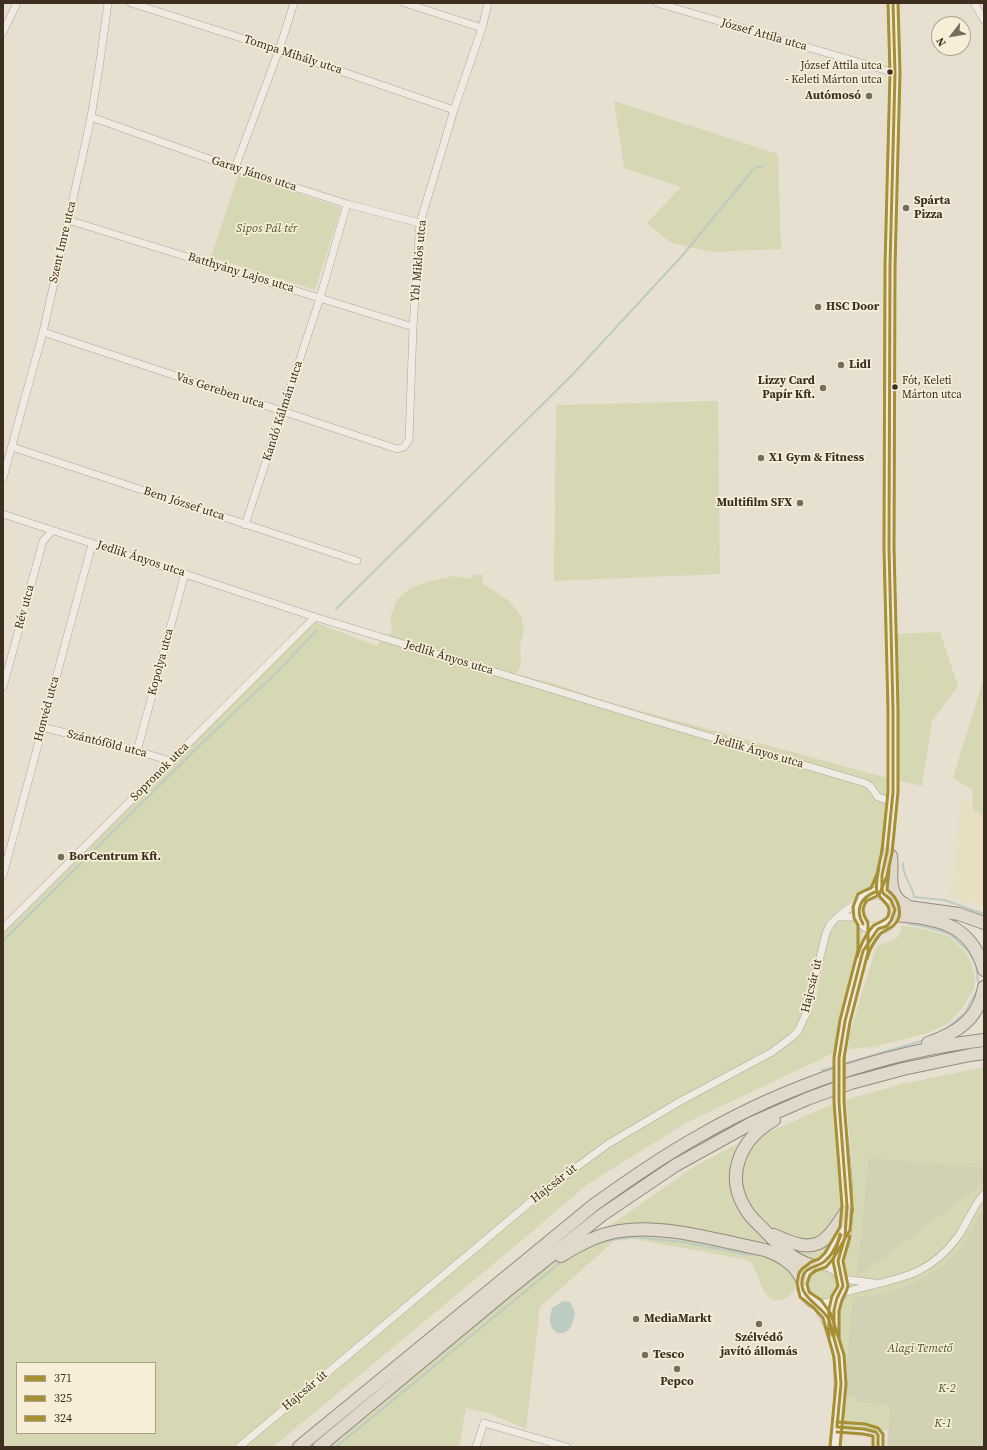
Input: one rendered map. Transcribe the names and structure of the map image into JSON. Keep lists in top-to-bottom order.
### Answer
{
  "streets": {
    "street": [
      "József Attila utca",
      "Tompa Mihály utca",
      "Garay János utca",
      "Szent Imre utca",
      "Ybl Miklós utca",
      "Batthyány Lajos utca",
      "Vas Gereben utca",
      "Kandó Kálmán utca",
      "Bem József utca",
      "Jedlik Ányos utca",
      "Rév utca",
      "Kopolya utca",
      "Honvéd utca",
      "Szántóföld utca",
      "Sopronok utca",
      "Hajcsár út"
    ]
  },
  "crossings": [
    ["Tompa Mihály utca", "Ybl Miklós utca"],
    ["Garay János utca", "Szent Imre utca"],
    ["Garay János utca", "Ybl Miklós utca"],
    ["Szent Imre utca", "Batthyány Lajos utca"],
    ["Szent Imre utca", "Vas Gereben utca"],
    ["Szent Imre utca", "Bem József utca"],
    ["Ybl Miklós utca", "Batthyány Lajos utca"],
    ["Ybl Miklós utca", "Vas Gereben utca"],
    ["Batthyány Lajos utca", "Kandó Kálmán utca"],
    ["Vas Gereben utca", "Kandó Kálmán utca"],
    ["Kandó Kálmán utca", "Bem József utca"],
    ["Jedlik Ányos utca", "Rév utca"],
    ["Jedlik Ányos utca", "Kopolya utca"],
    ["Jedlik Ányos utca", "Honvéd utca"],
    ["Jedlik Ányos utca", "Sopronok utca"],
    ["Kopolya utca", "Szántóföld utca"],
    ["Honvéd utca", "Szántóföld utca"],
    ["Szántóföld utca", "Sopronok utca"]
  ],
  "parks": [
    "Sipos Pál tér",
    "Alagi Temető",
    "K-2",
    "K-1"
  ],
  "places": [
    "József Attila utca - Keleti Márton utca",
    "Autómosó",
    "Spárta Pizza",
    "HSC Door",
    "Lidl",
    "Fót, Keleti Márton utca",
    "Lizzy Card Papír Kft.",
    "X1 Gym & Fitness",
    "Multifilm SFX",
    "BorCentrum Kft.",
    "MediaMarkt",
    "Szélvédő javító állomás",
    "Tesco",
    "Pepco"
  ],
  "lines": ["transit line 371", "transit line 325", "transit line 324"],
  "legend": ["371", "325", "324"],
  "north": "bottom left"
}
